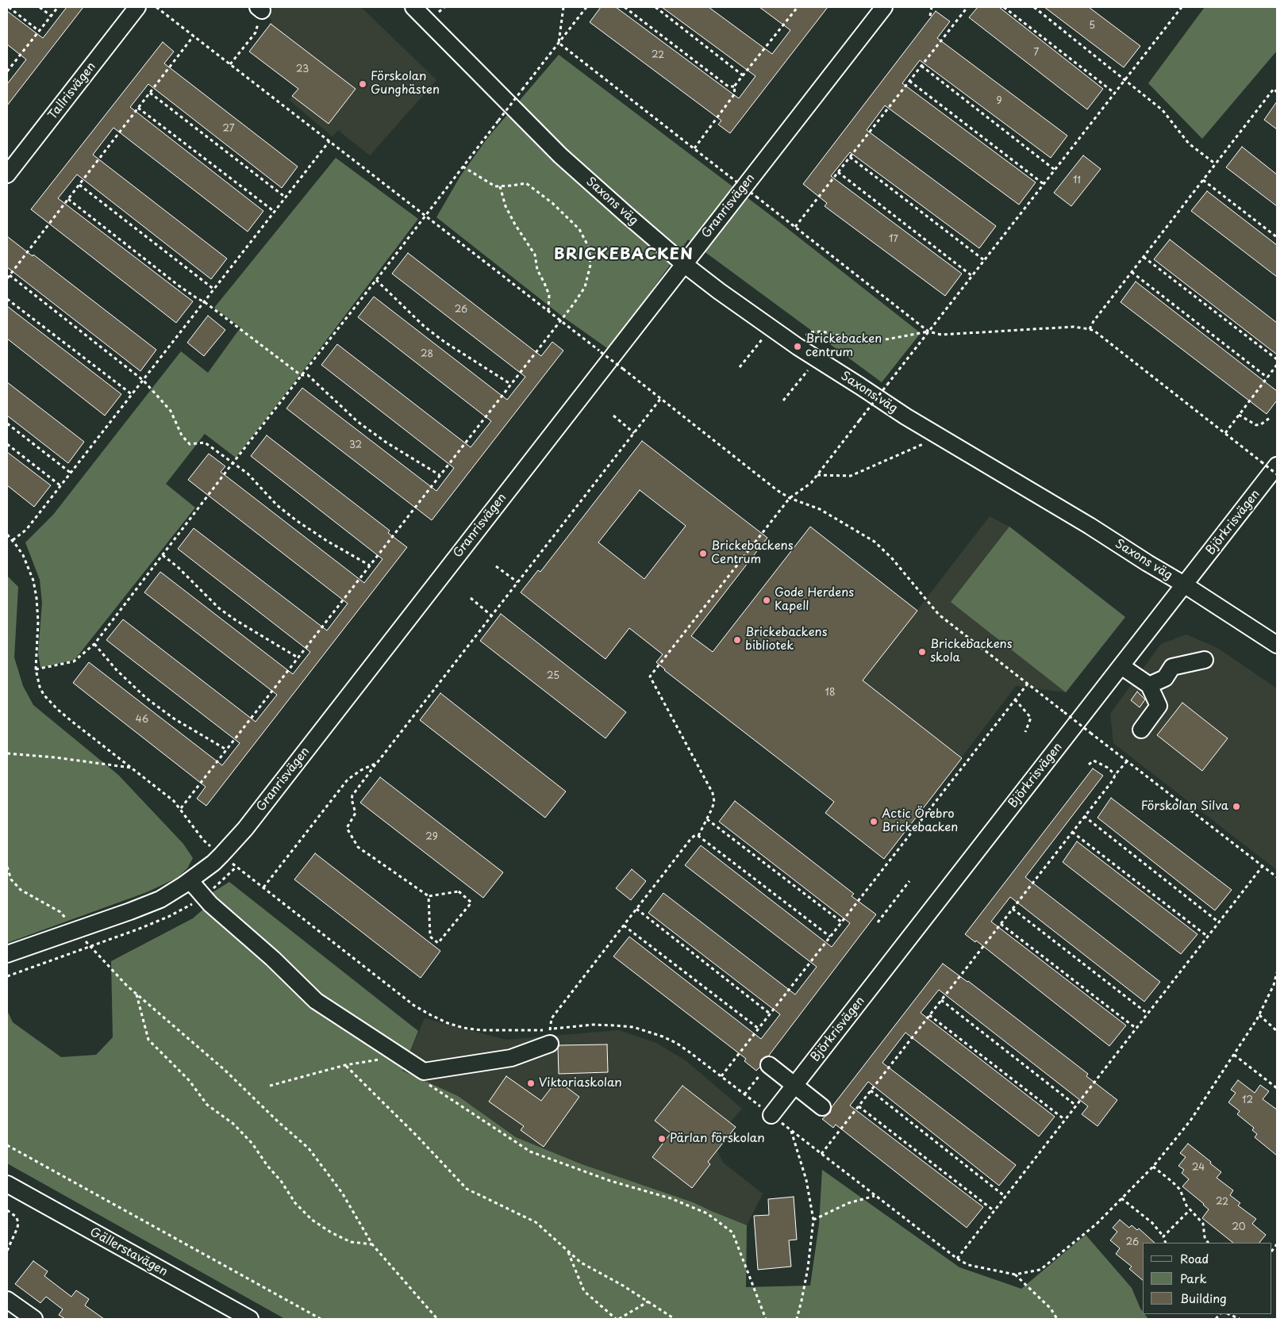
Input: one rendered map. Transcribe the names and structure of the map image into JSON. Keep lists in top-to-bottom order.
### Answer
{
  "streets": {
    "street": [
      "Tallrisvägen",
      "Saxons väg",
      "Granrisvägen",
      "Björkrisvägen",
      "Gällerstavägen"
    ]
  },
  "crossings": [
    ["Saxons väg", "Granrisvägen"],
    ["Saxons väg", "Björkrisvägen"]
  ],
  "districts": ["BRICKEBACKEN"],
  "places": [
    "Förskolan Gunghästen",
    "Brickebacken centrum",
    "Brickebackens Centrum",
    "Gode Herdens Kapell",
    "Brickebackens bibliotek",
    "Brickebackens skola",
    "Förskolan Silva",
    "Actic Örebro Brickebacken",
    "Viktoriaskolan",
    "Pärlan förskolan"
  ],
  "house_numbers": [
    "5",
    "7",
    "22",
    "23",
    "9",
    "27",
    "11",
    "17",
    "26",
    "28",
    "32",
    "25",
    "18",
    "46",
    "29",
    "12",
    "24",
    "22",
    "20",
    "26"
  ],
  "legend": ["Road", "Park", "Building"]
}
